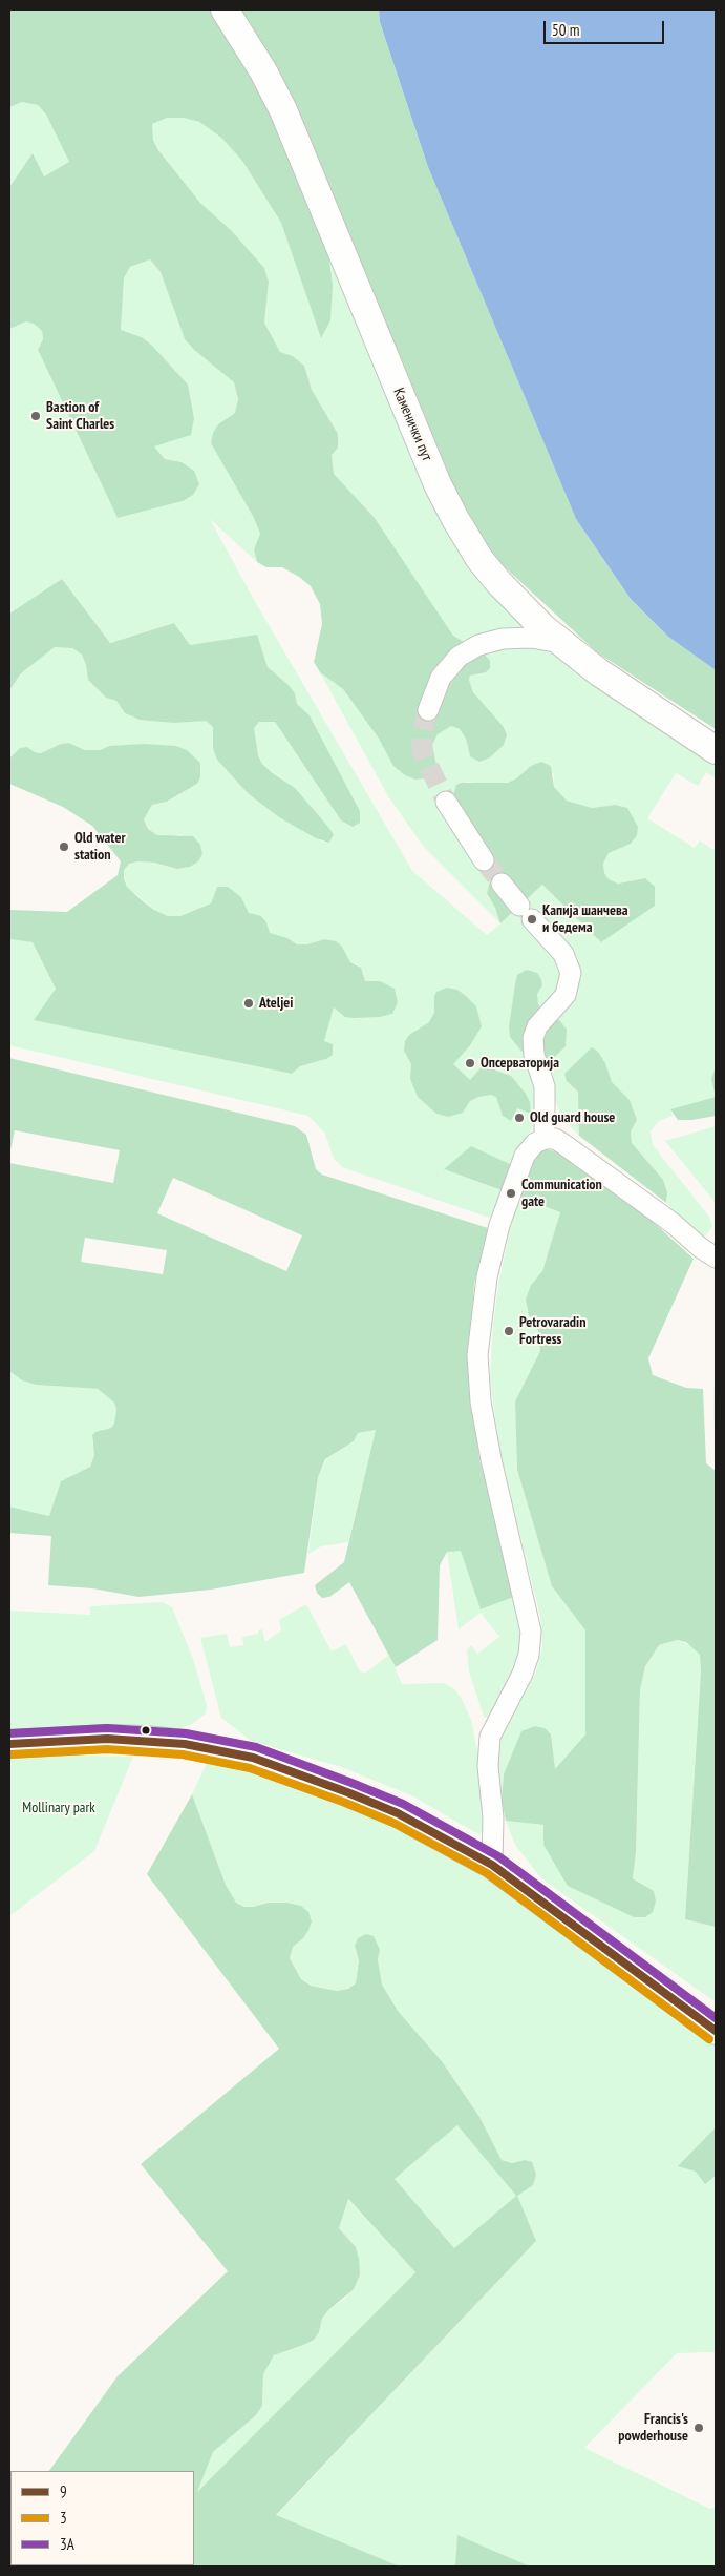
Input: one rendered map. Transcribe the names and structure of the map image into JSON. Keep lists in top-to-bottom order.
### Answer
{
  "streets": {
    "main road": ["Каменички пут"]
  },
  "parks": ["Mollinary park"],
  "places": [
    "Bastion of Saint Charles",
    "Old water station",
    "Капија шанчева и бедема",
    "Ateljei",
    "Опсерваторија",
    "Old guard house",
    "Communication gate",
    "Petrovaradin Fortress",
    "Francis's powderhouse"
  ],
  "lines": ["transit line 3A", "transit line 9", "transit line 3"],
  "legend": ["9", "3", "3A"],
  "scale_bar": "50 m"
}
